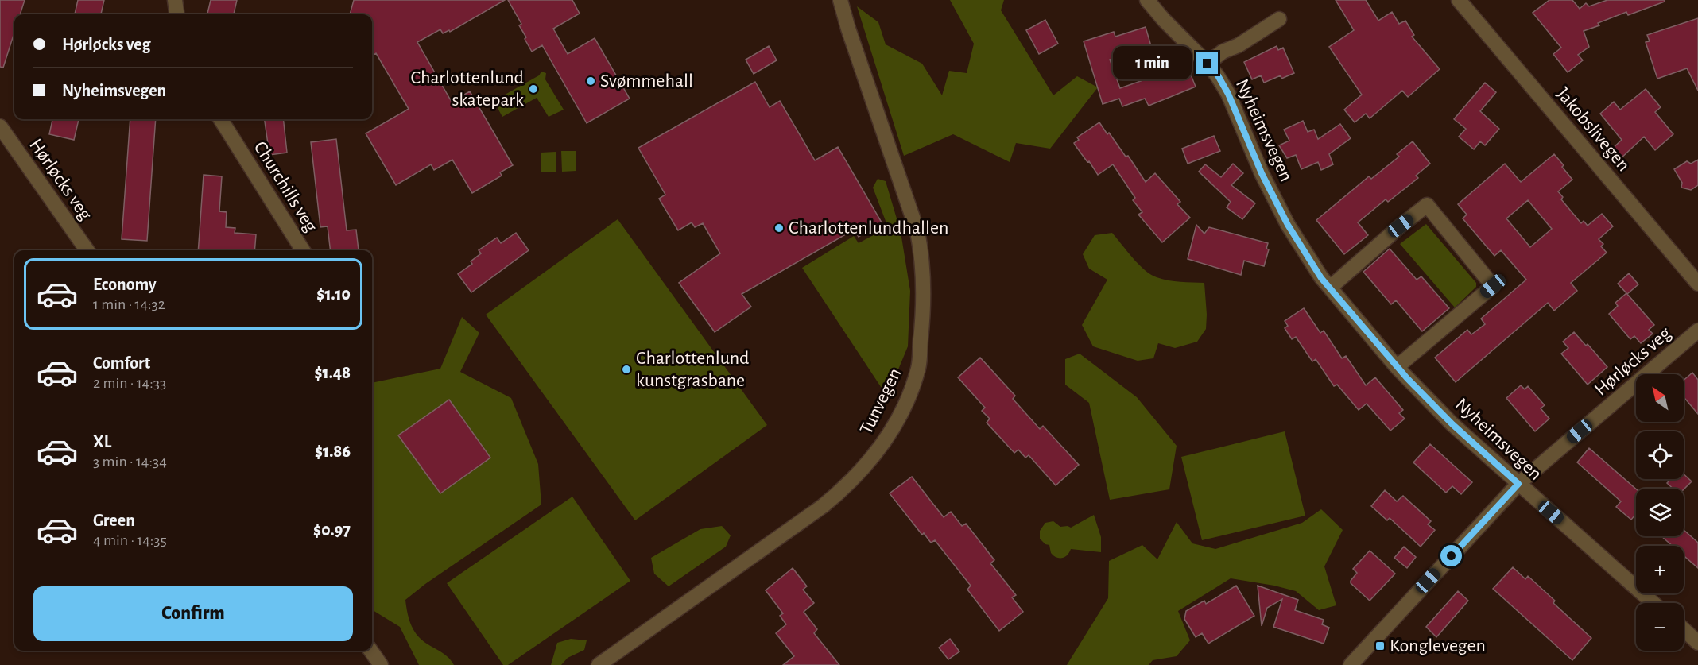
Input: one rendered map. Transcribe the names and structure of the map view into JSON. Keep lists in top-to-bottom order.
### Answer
{
  "streets": {
    "street": [
      "Jakobslivegen",
      "Nyheimsvegen",
      "Hørløcks veg",
      "Churchills veg",
      "Tunvegen"
    ]
  },
  "crossings": [
    ["Nyheimsvegen", "Hørløcks veg"]
  ],
  "places": {
    "other": [
      "Svømmehall",
      "Charlottenlund skatepark",
      "Charlottenlundhallen",
      "Charlottenlund kunstgrasbane"
    ],
    "transit": ["Konglevegen"]
  },
  "north": "top left",
  "page": {
    "banner": ["Hørløcks veg", "Nyheimsvegen"],
    "bubble": "1 min",
    "list": [
      {
        "name": "Economy",
        "note": "1 min · 14:32",
        "value": "$1.10"
      },
      {
        "name": "Comfort",
        "note": "2 min · 14:33",
        "value": "$1.48"
      },
      {
        "name": "XL",
        "note": "3 min · 14:34",
        "value": "$1.86"
      },
      {
        "name": "Green",
        "note": "4 min · 14:35",
        "value": "$0.97"
      }
    ],
    "map_buttons": ["+", "−"],
    "buttons": "Confirm"
  }
}
